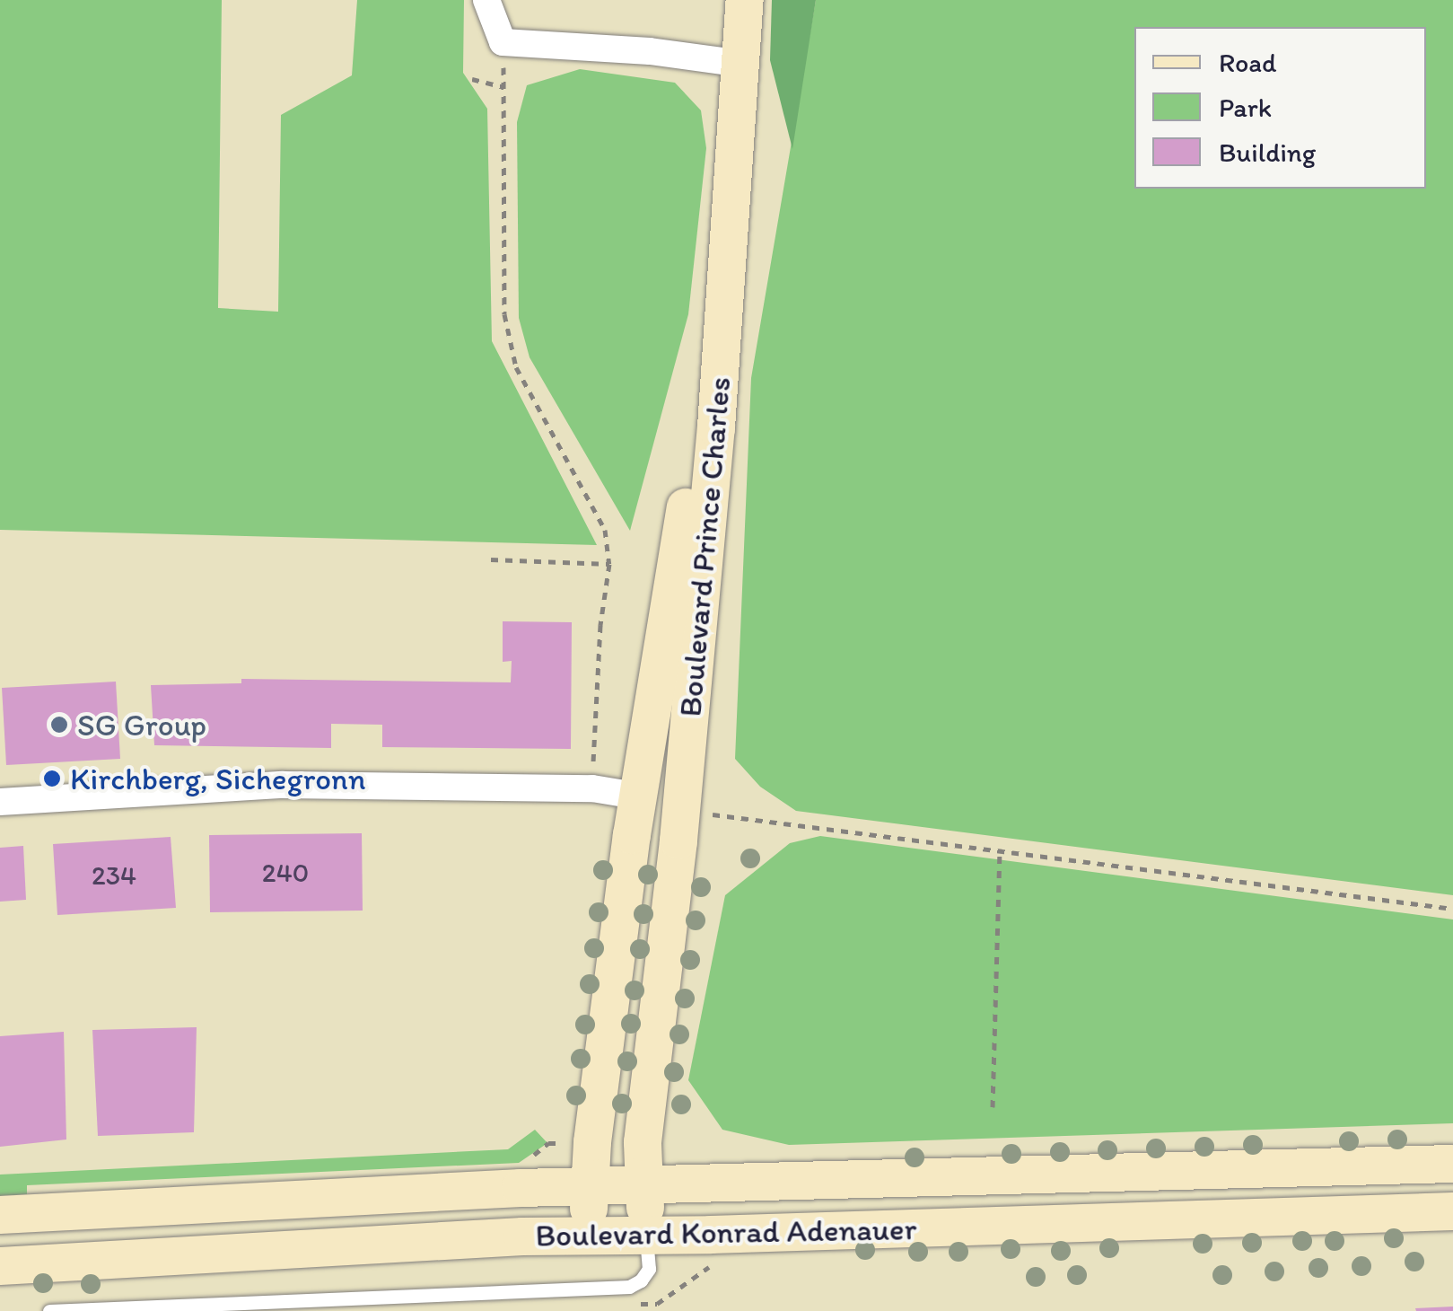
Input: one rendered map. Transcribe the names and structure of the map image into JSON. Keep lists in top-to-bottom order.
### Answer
{
  "streets": {
    "main road": ["Boulevard Prince Charles", "Boulevard Konrad Adenauer"]
  },
  "crossings": [
    ["Boulevard Prince Charles", "Boulevard Konrad Adenauer"]
  ],
  "places": ["SG Group", "Kirchberg, Sichegronn"],
  "house_numbers": ["240", "234"],
  "legend": ["Road", "Park", "Building"]
}
